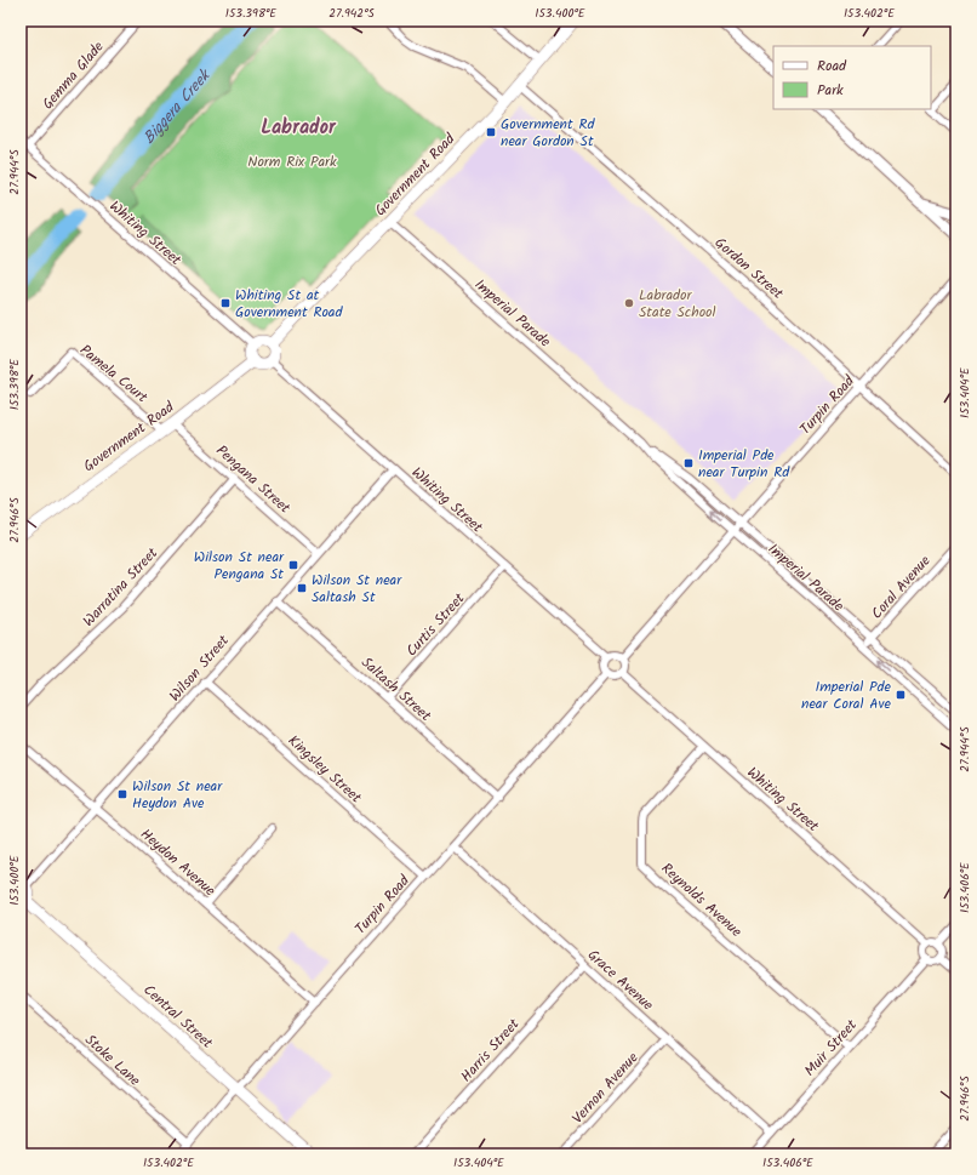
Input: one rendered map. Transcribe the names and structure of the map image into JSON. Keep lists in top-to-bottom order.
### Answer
{
  "streets": {
    "main road": ["Government Road", "Central Street"],
    "street": [
      "Gemma Glade",
      "Whiting Street",
      "Gordon Street",
      "Imperial Parade",
      "Pamela Court",
      "Turpin Road",
      "Pengana Street",
      "Warratina Street",
      "Coral Avenue",
      "Curtis Street",
      "Wilson Street",
      "Saltash Street",
      "Kingsley Street",
      "Heydon Avenue",
      "Reynolds Avenue",
      "Grace Avenue",
      "Muir Street",
      "Harris Street",
      "Stoke Lane",
      "Vernon Avenue"
    ]
  },
  "crossings": [
    ["Gemma Glade", "Whiting Street"],
    ["Government Road", "Whiting Street"],
    ["Government Road", "Gordon Street"],
    ["Government Road", "Imperial Parade"],
    ["Government Road", "Pamela Court"],
    ["Government Road", "Pengana Street"],
    ["Whiting Street", "Turpin Road"],
    ["Whiting Street", "Curtis Street"],
    ["Whiting Street", "Wilson Street"],
    ["Whiting Street", "Reynolds Avenue"],
    ["Whiting Street", "Muir Street"],
    ["Gordon Street", "Turpin Road"],
    ["Imperial Parade", "Turpin Road"],
    ["Imperial Parade", "Coral Avenue"],
    ["Pamela Court", "Pengana Street"],
    ["Turpin Road", "Saltash Street"],
    ["Turpin Road", "Kingsley Street"],
    ["Turpin Road", "Heydon Avenue"],
    ["Turpin Road", "Grace Avenue"],
    ["Turpin Road", "Central Street"],
    ["Turpin Road", "Stoke Lane"],
    ["Pengana Street", "Warratina Street"],
    ["Pengana Street", "Wilson Street"],
    ["Curtis Street", "Saltash Street"],
    ["Wilson Street", "Saltash Street"],
    ["Wilson Street", "Kingsley Street"],
    ["Wilson Street", "Heydon Avenue"],
    ["Reynolds Avenue", "Muir Street"],
    ["Grace Avenue", "Muir Street"],
    ["Grace Avenue", "Harris Street"],
    ["Grace Avenue", "Vernon Avenue"]
  ],
  "districts": ["Labrador"],
  "water": ["Biggera Creek"],
  "parks": ["Norm Rix Park"],
  "places": {
    "transit": [
      "Government Rd near Gordon St",
      "Whiting St at Government Road",
      "Imperial Pde near Turpin Rd",
      "Wilson St near Pengana St",
      "Wilson St near Saltash St",
      "Imperial Pde near Coral Ave",
      "Wilson St near Heydon Ave"
    ],
    "other": ["Labrador State School"]
  },
  "legend": ["Road", "Park"],
  "coordinates": [
    "153.398°E",
    "27.942°S",
    "153.400°E",
    "153.402°E",
    "27.944°S",
    "153.404°E",
    "27.946°S",
    "153.406°E"
  ]
}
